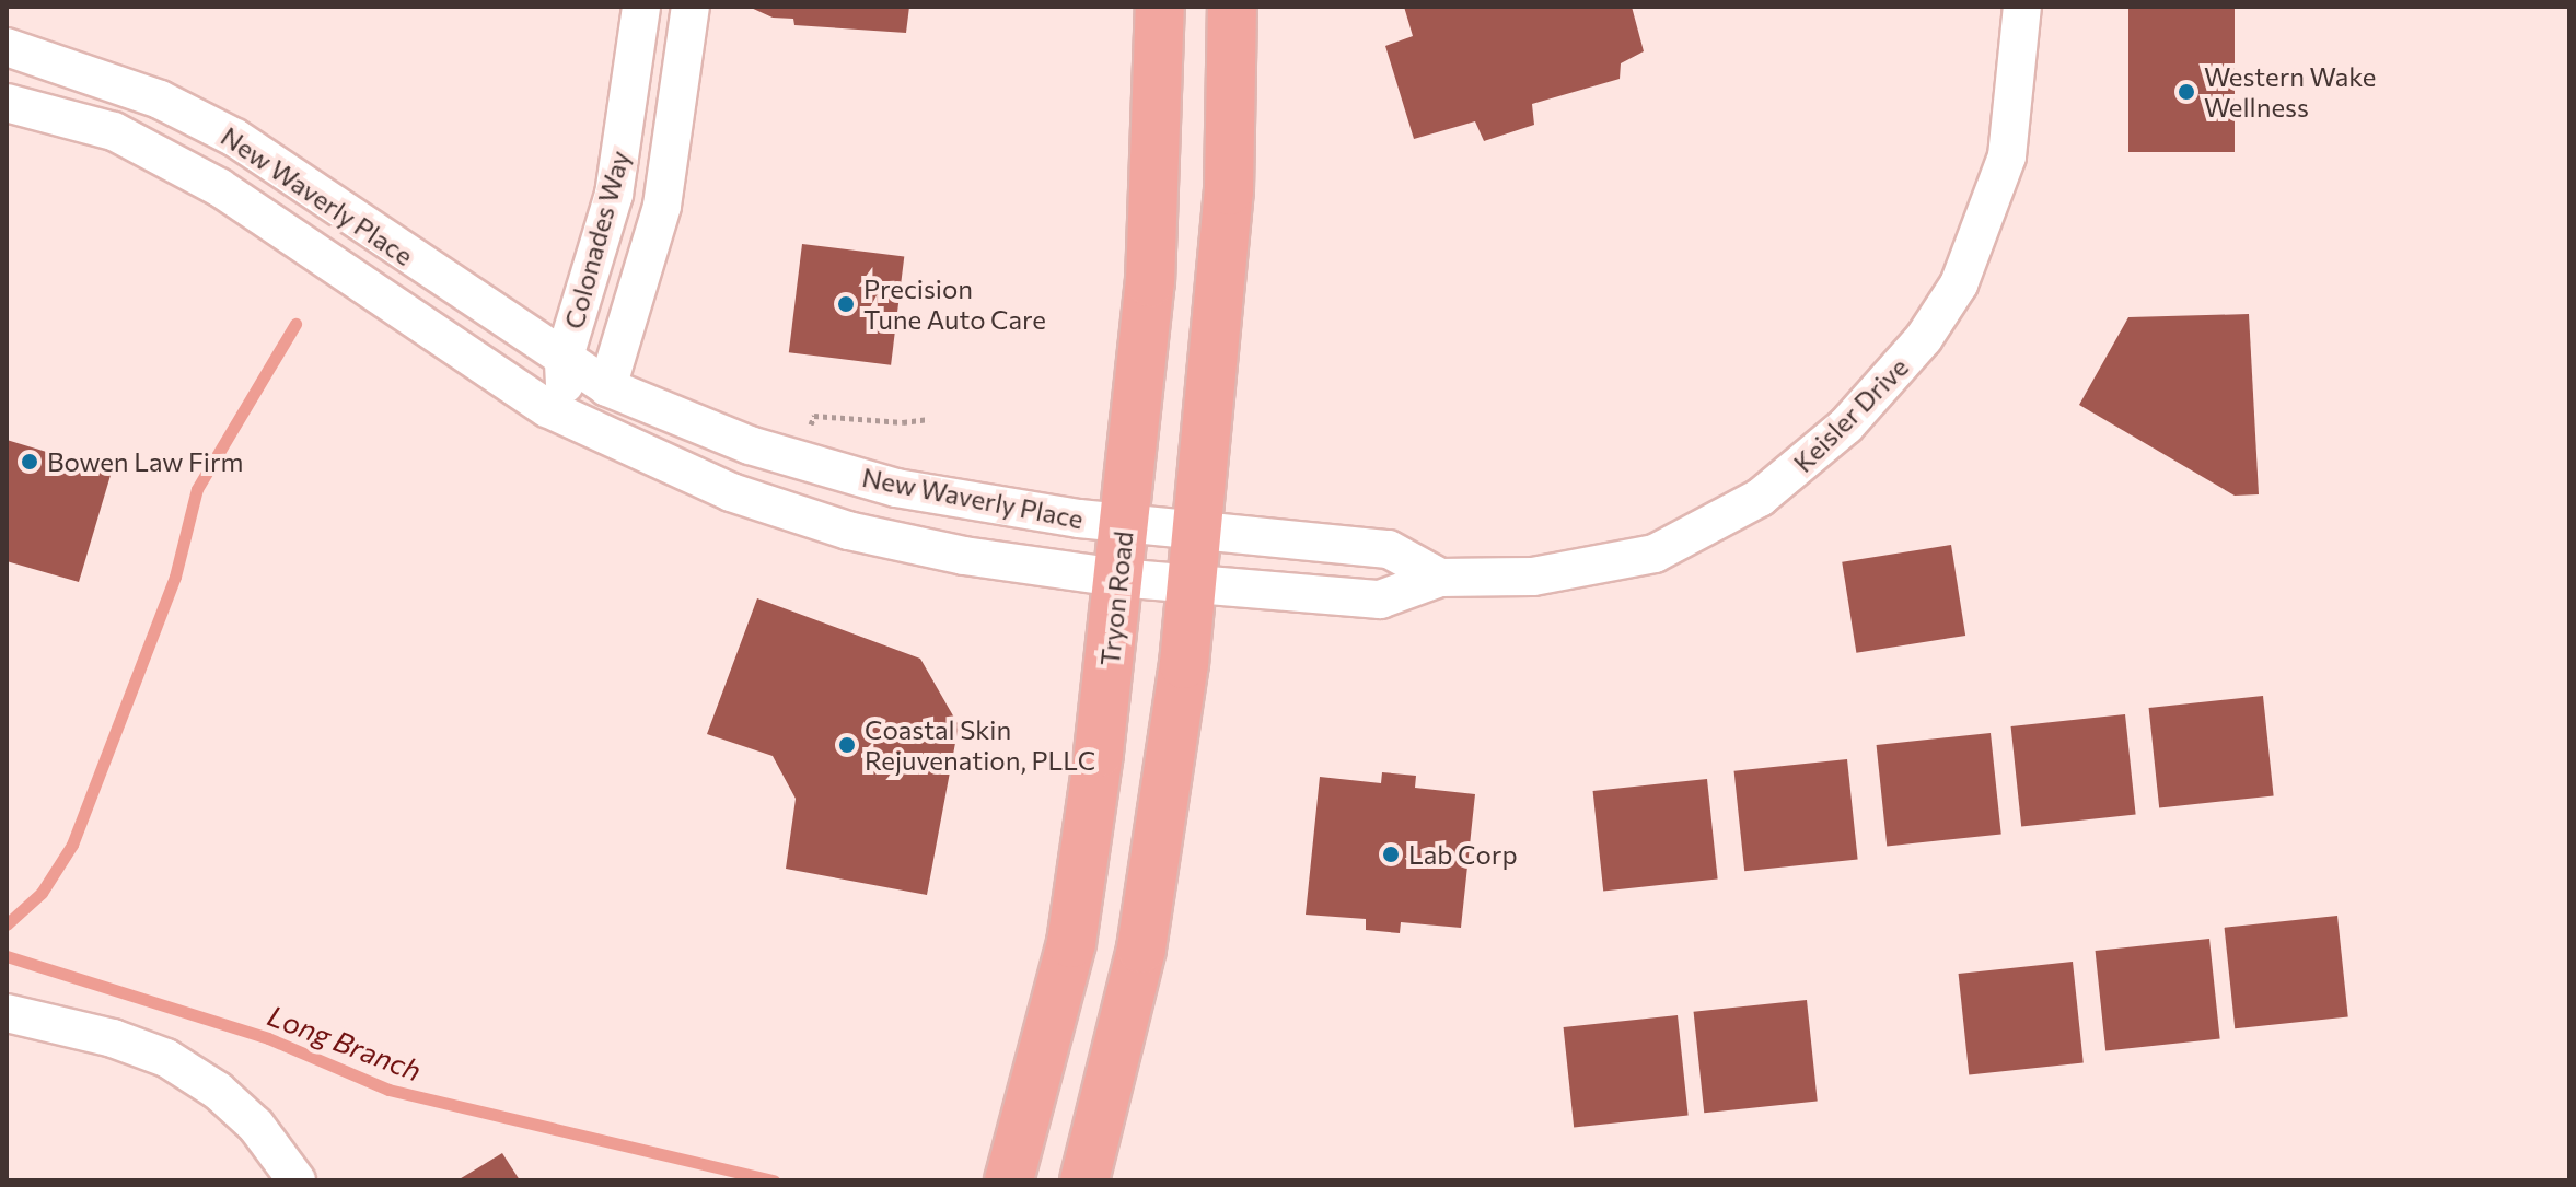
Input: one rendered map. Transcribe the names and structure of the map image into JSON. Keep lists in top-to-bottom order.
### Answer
{
  "streets": {
    "main road": ["Tryon Road"],
    "street": ["New Waverly Place", "Colonades Way", "Keisler Drive"]
  },
  "crossings": [
    ["New Waverly Place", "Colonades Way"],
    ["New Waverly Place", "Keisler Drive"],
    ["New Waverly Place", "Tryon Road"],
    ["Keisler Drive", "Tryon Road"]
  ],
  "water": ["Long Branch"],
  "places": [
    "Western Wake Wellness",
    "Precision Tune Auto Care",
    "Bowen Law Firm",
    "Coastal Skin Rejuvenation, PLLC",
    "Lab Corp"
  ]
}
